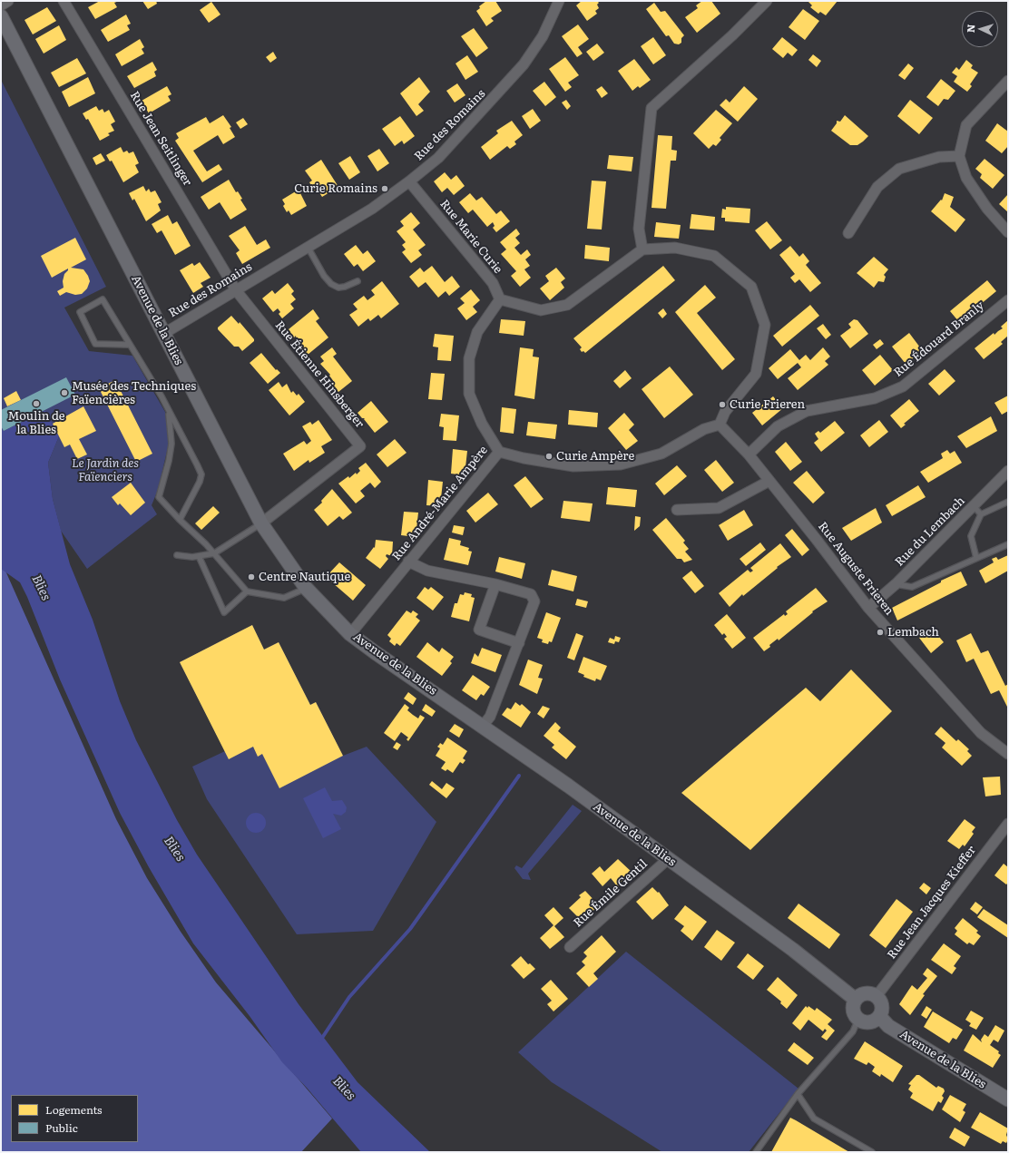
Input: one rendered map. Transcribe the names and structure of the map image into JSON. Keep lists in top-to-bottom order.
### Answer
{
  "streets": {
    "main road": ["Avenue de la Blies"],
    "street": [
      "Rue des Romains",
      "Rue Jean Seitlinger",
      "Rue Marie Curie",
      "Rue Édouard Branly",
      "Rue Étienne Hinsberger",
      "Rue André-Marie Ampère",
      "Rue du Lembach",
      "Rue Auguste Frieren",
      "Rue Émile Gentil",
      "Rue Jean Jacques Kieffer"
    ]
  },
  "crossings": [
    ["Rue des Romains", "Rue Jean Seitlinger"],
    ["Rue des Romains", "Rue Marie Curie"],
    ["Rue des Romains", "Avenue de la Blies"],
    ["Rue des Romains", "Rue Étienne Hinsberger"],
    ["Rue Jean Seitlinger", "Rue Étienne Hinsberger"],
    ["Rue Marie Curie", "Rue André-Marie Ampère"],
    ["Avenue de la Blies", "Rue Étienne Hinsberger"],
    ["Avenue de la Blies", "Rue André-Marie Ampère"],
    ["Avenue de la Blies", "Rue Émile Gentil"],
    ["Avenue de la Blies", "Rue Jean Jacques Kieffer"],
    ["Rue Édouard Branly", "Rue Auguste Frieren"],
    ["Rue du Lembach", "Rue Auguste Frieren"]
  ],
  "water": ["Blies"],
  "parks": ["Le Jardin des Faïenciers"],
  "places": [
    "Curie Romains",
    "Musée des Techniques Faïencières",
    "Moulin de la Blies",
    "Curie Frieren",
    "Curie Ampère",
    "Centre Nautique",
    "Lembach"
  ],
  "legend": ["Logements", "Public"],
  "north": "left"
}
